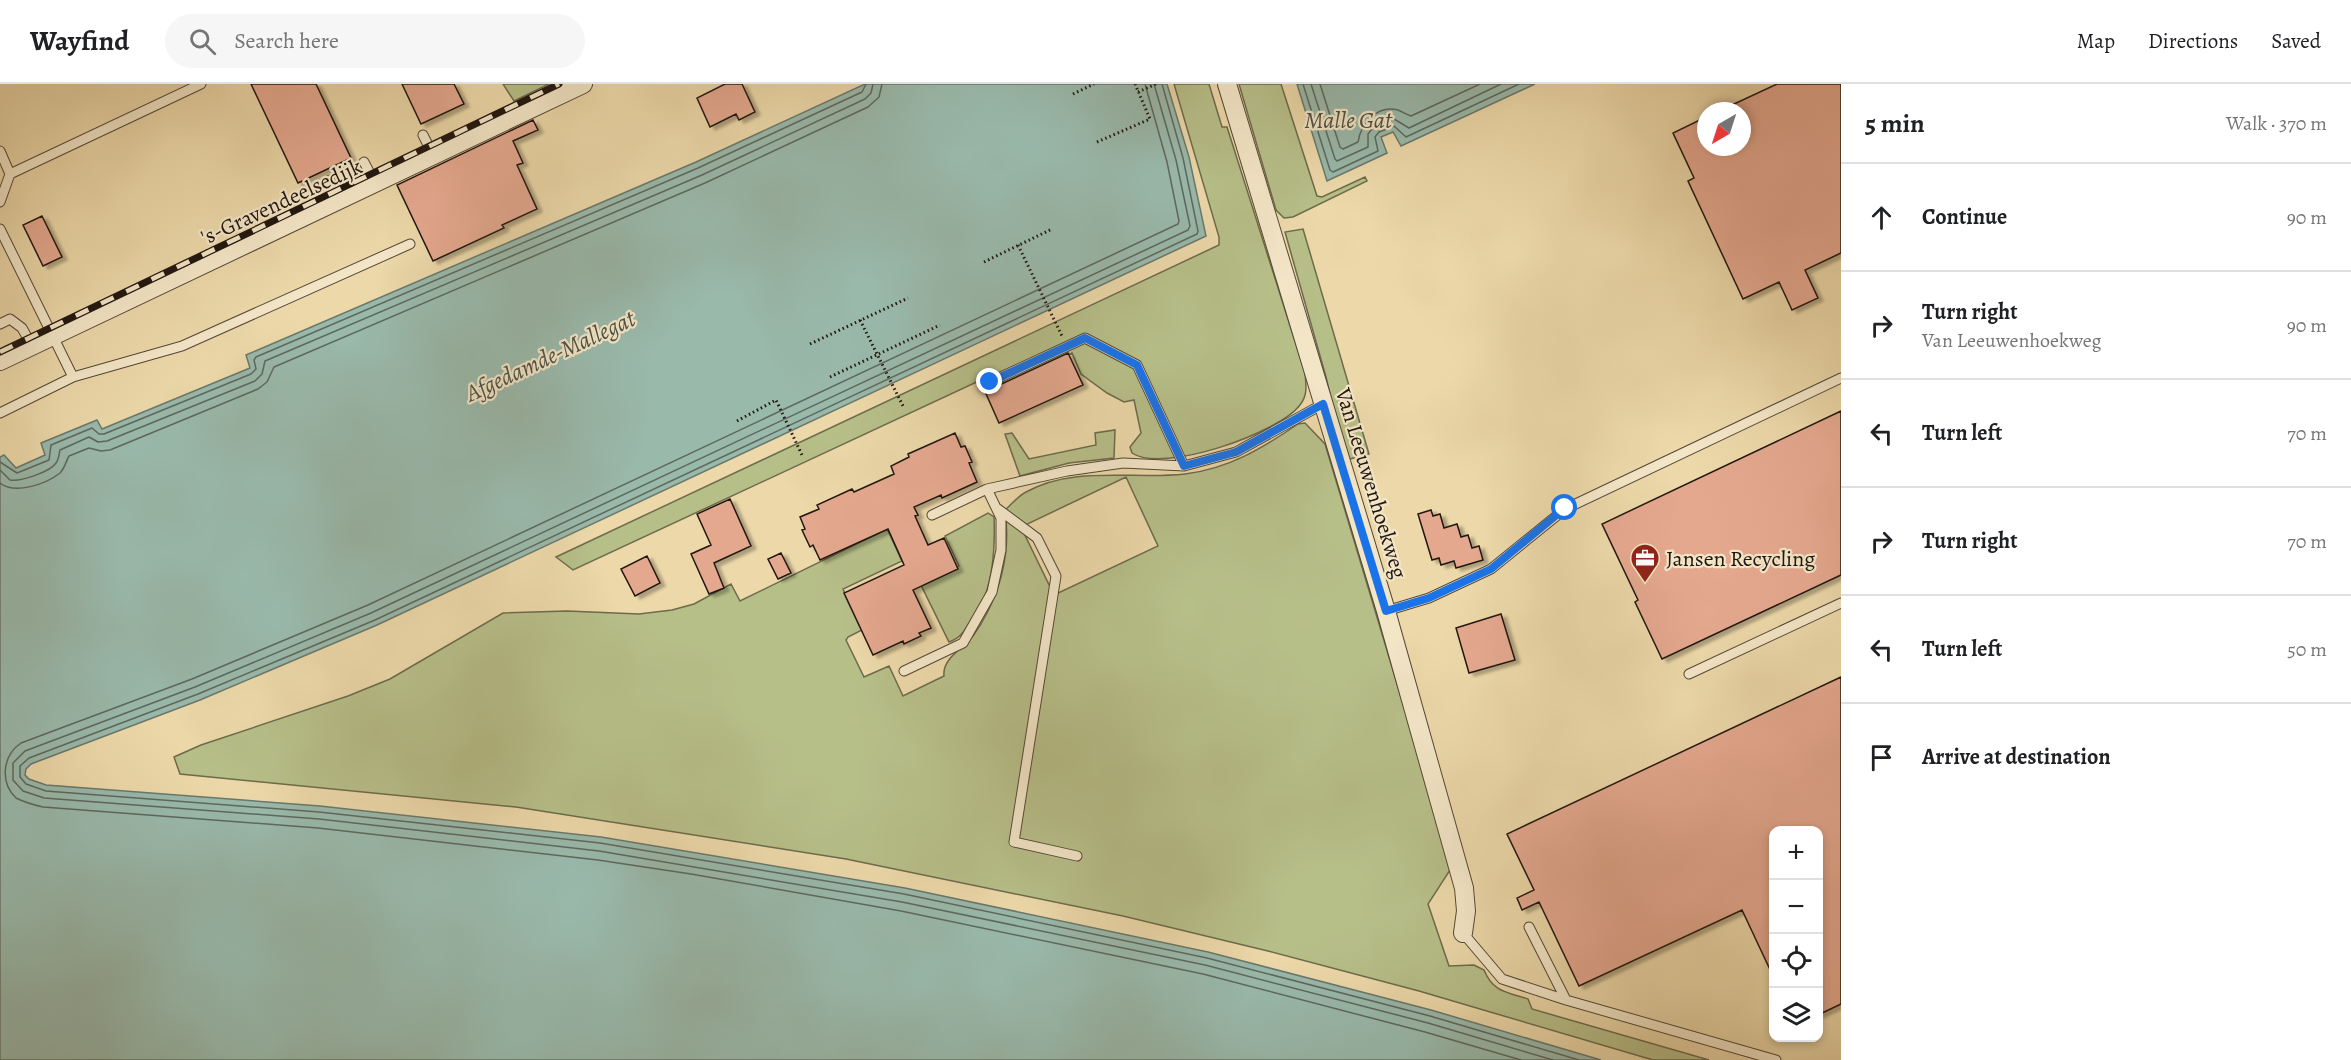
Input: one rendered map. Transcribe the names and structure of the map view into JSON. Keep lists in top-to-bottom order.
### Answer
{
  "streets": {
    "street": ["'s-Gravendeelsedijk", "Van Leeuwenhoekweg"]
  },
  "water": ["Malle Gat", "Afgedamde-Mallegat"],
  "places": {
    "office": ["Jansen Recycling"]
  },
  "north": "bottom left",
  "page": {
    "header": "Wayfind",
    "search": "Search here",
    "nav": ["Map", "Directions", "Saved"],
    "heading": ["5 min", "Walk · 370 m"],
    "list": [
      ["Continue", "90 m"],
      ["Turn right", "Van Leeuwenhoekweg", "90 m"],
      ["Turn left", "70 m"],
      ["Turn right", "70 m"],
      ["Turn left", "50 m"],
      "Arrive at destination"
    ],
    "map_buttons": ["+", "−"]
  }
}
